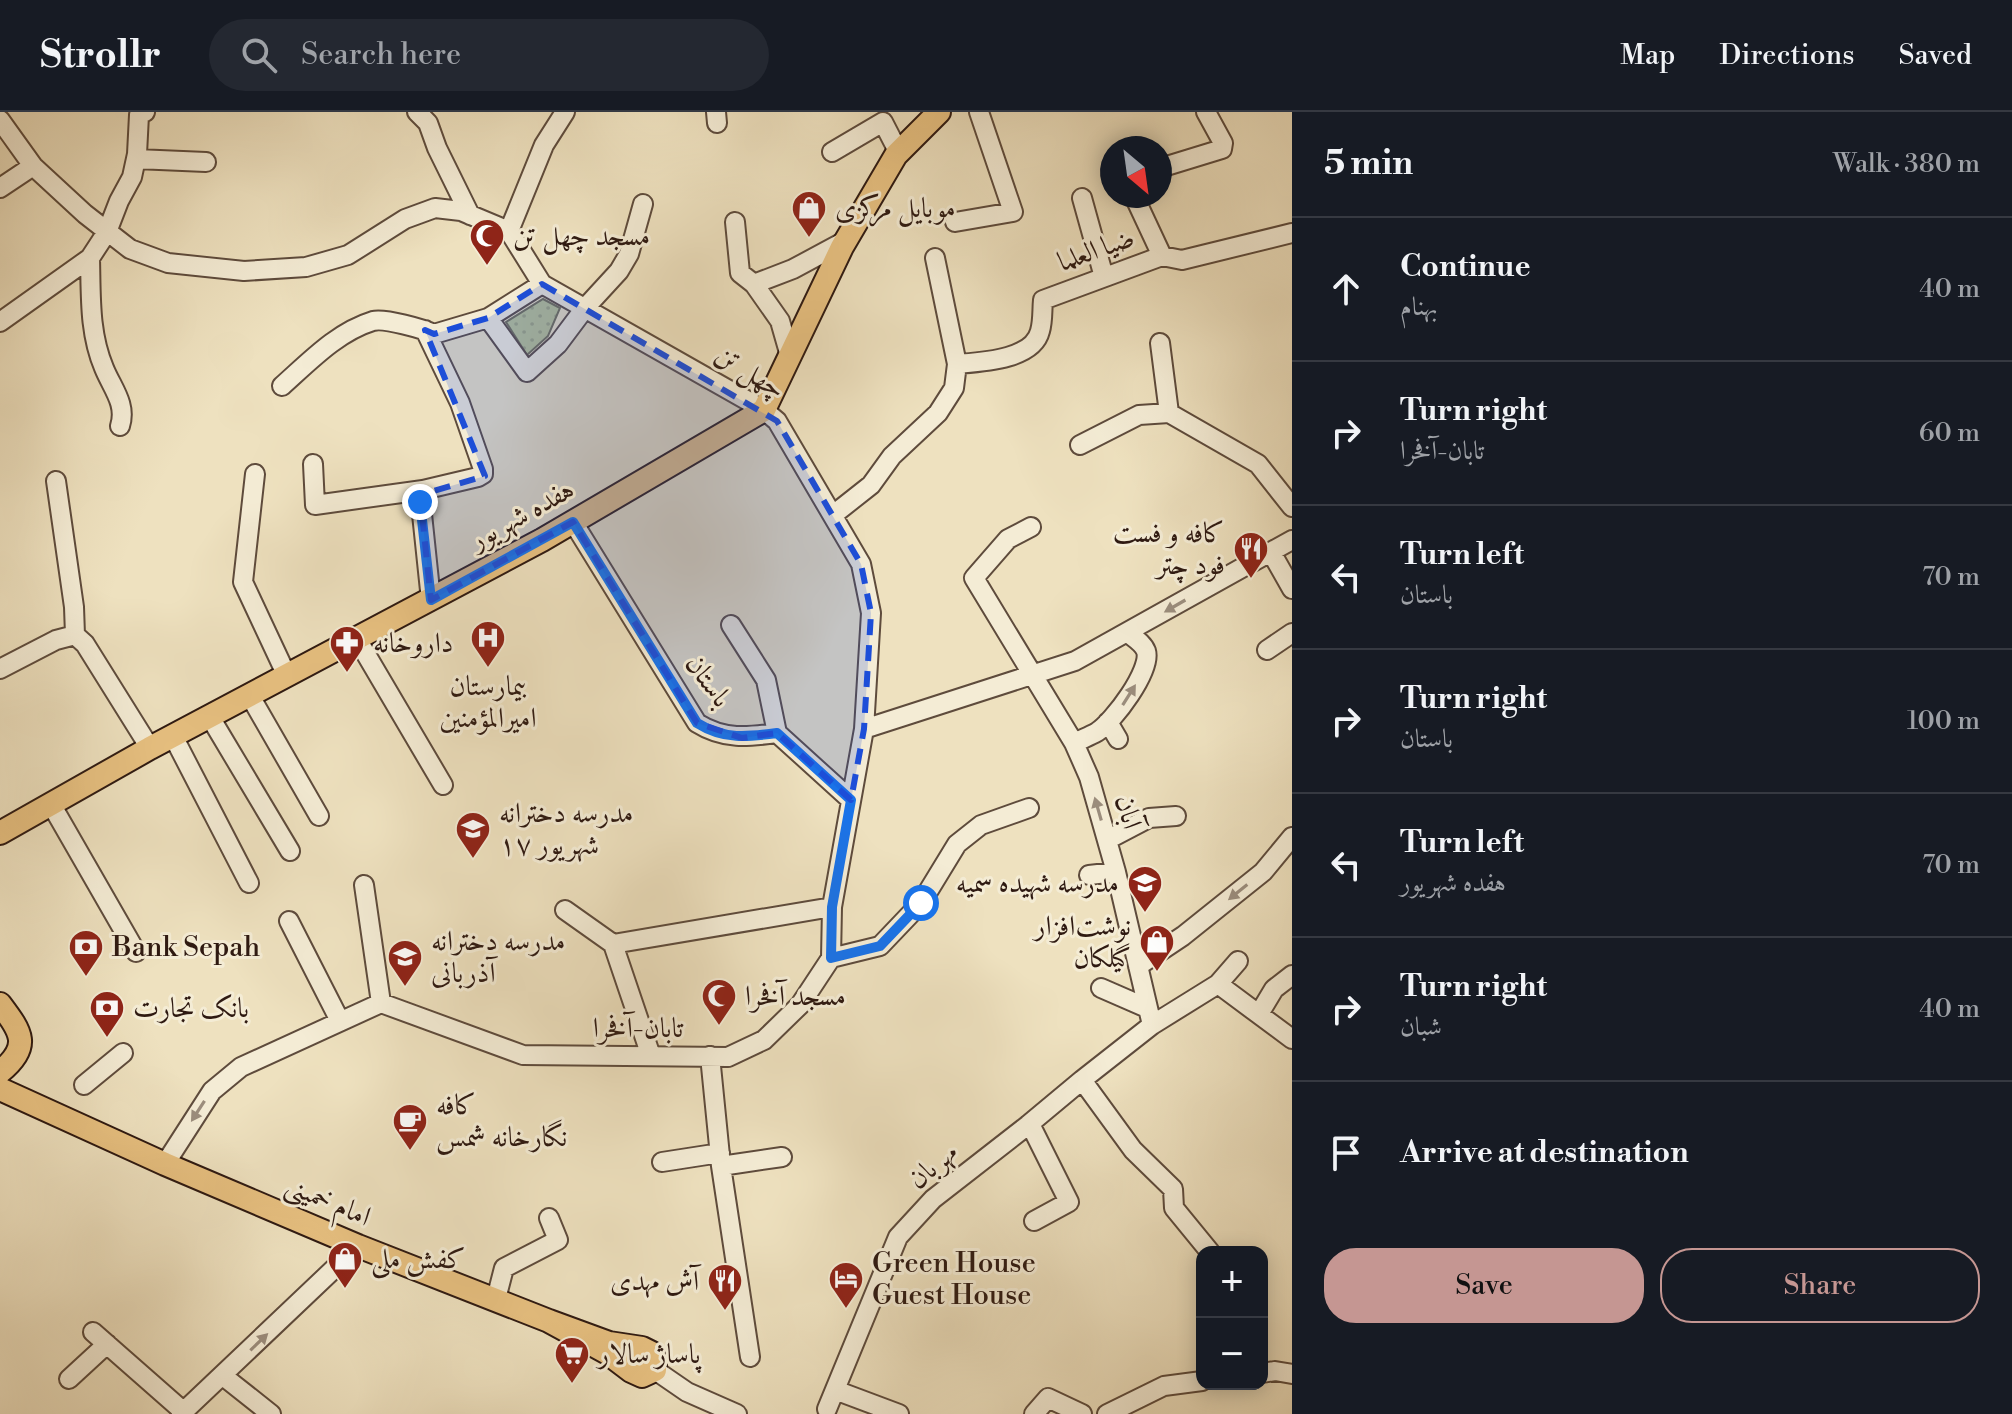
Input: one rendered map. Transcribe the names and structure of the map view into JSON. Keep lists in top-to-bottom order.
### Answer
{
  "streets": {
    "main road": ["هفده شهریور", "امام خمینی"],
    "street": [
      "ضیا العلما",
      "چهل تن",
      "باستان",
      "آبان",
      "تابان-آفخرا",
      "مهربان"
    ]
  },
  "crossings": [
    ["چهل تن", "هفده شهریور"],
    ["هفده شهریور", "باستان"],
    ["آبان", "مهربان"]
  ],
  "places": {
    "shop": ["موبایل مرکزی", "نوشت‌افزار گیلکان", "کفش ملی"],
    "mosque": ["مسجد چهل تن", "مسجد آفخرا"],
    "restaurant": ["کافه و فست فود چتر", "آش مهدی"],
    "hospital": ["بیمارستان امیرالمؤمنین"],
    "pharmacy": ["داروخانه"],
    "school or university": ["مدرسه دخترانه ۱۷ شهریور", "مدرسه شهیده سمیه", "مدرسه دخترانه آذربانی"],
    "bank": ["Bank Sepah", "بانک تجارت"],
    "cafe": ["کافه نگارخانه شمس"],
    "hotel": ["Green House Guest House"],
    "supermarket": ["پاساژ سالار"]
  },
  "north": "bottom right",
  "page": {
    "header": "Strollr",
    "search": "Search here",
    "nav": ["Map", "Directions", "Saved"],
    "heading": ["5 min", "Walk · 380 m"],
    "list": [
      ["Continue", "بهنام", "40 m"],
      ["Turn right", "تابان-آفخرا", "60 m"],
      ["Turn left", "باستان", "70 m"],
      ["Turn right", "باستان", "100 m"],
      ["Turn left", "هفده شهریور", "70 m"],
      ["Turn right", "شبان", "40 m"],
      "Arrive at destination"
    ],
    "buttons": ["Save", "Share"],
    "map_buttons": ["+", "−"]
  }
}
